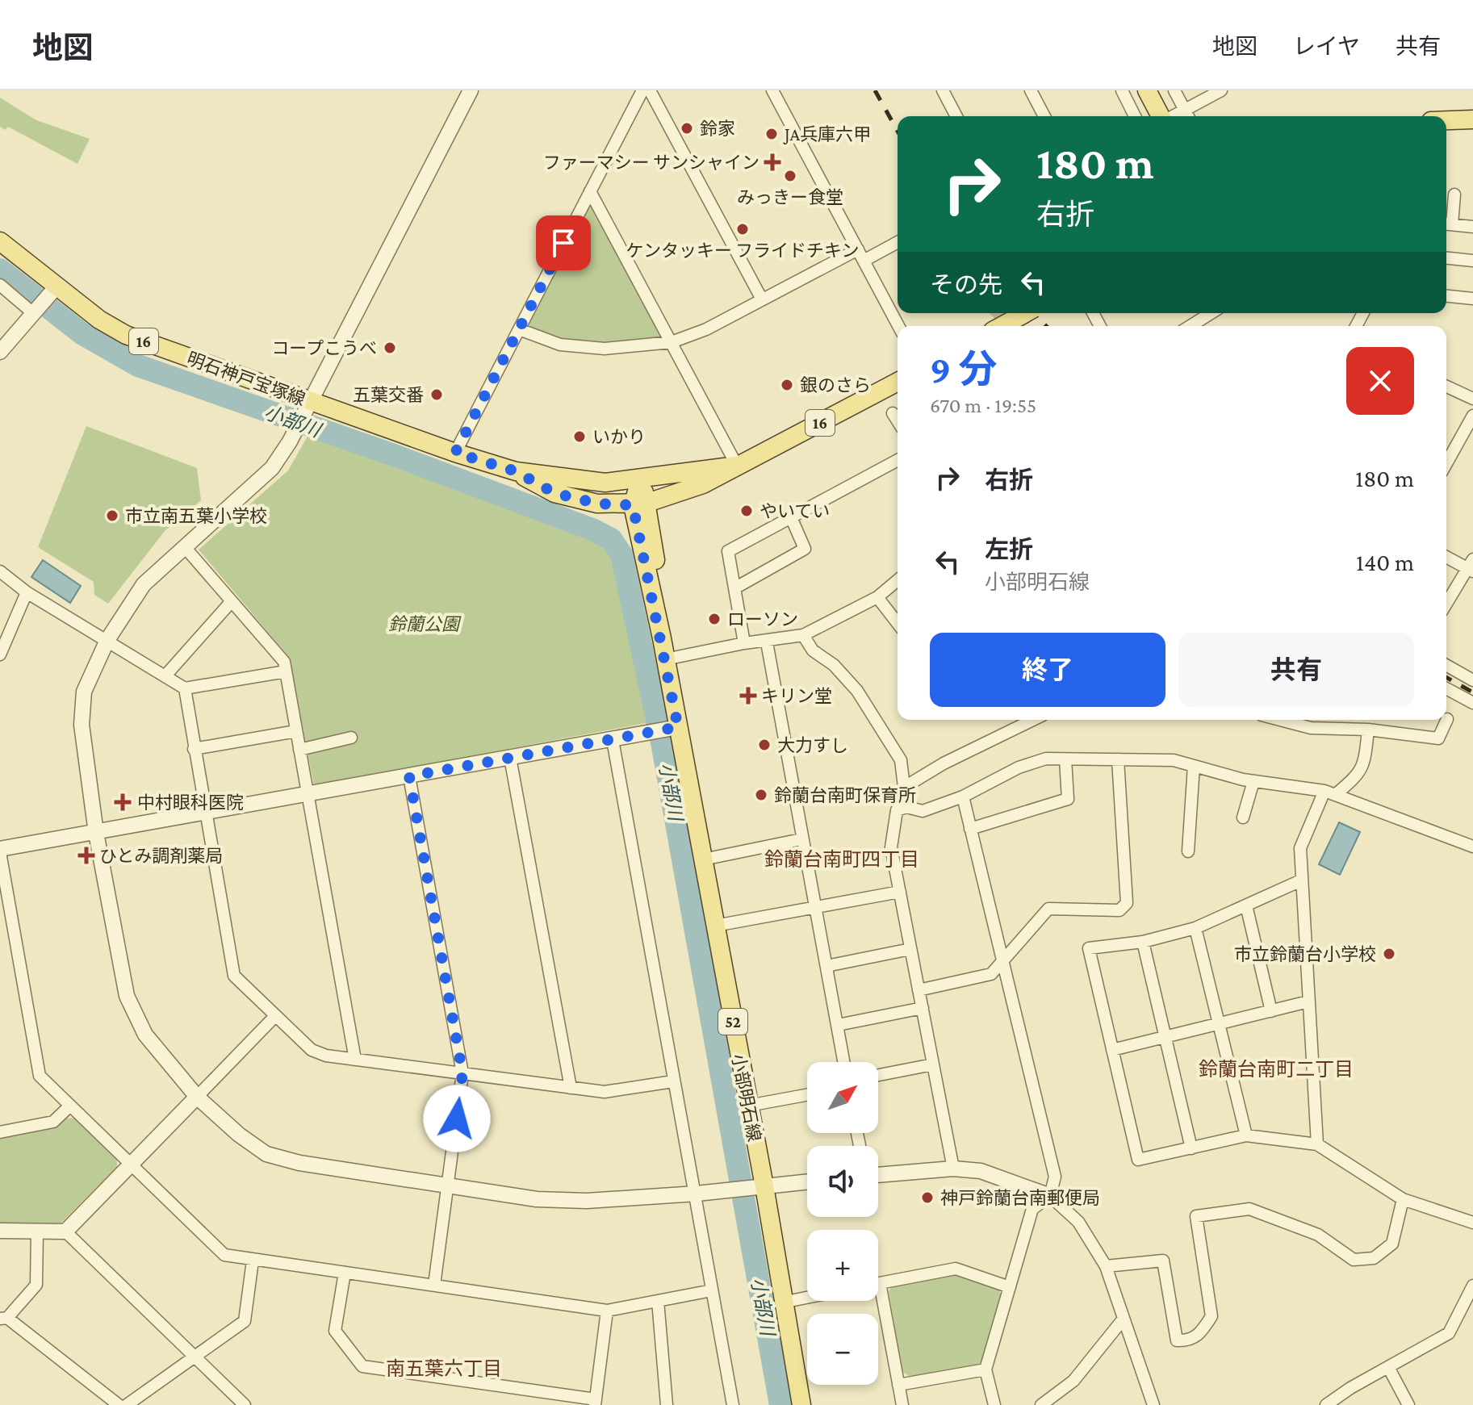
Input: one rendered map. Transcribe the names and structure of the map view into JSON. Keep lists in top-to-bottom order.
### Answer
{
  "streets": {
    "main road": [
      "16",
      "明石神戸宝塚線",
      "52",
      "小部明石線"
    ]
  },
  "crossings": [
    ["明石神戸宝塚線", "小部明石線"]
  ],
  "districts": ["鈴蘭台南町四丁目", "鈴蘭台南町二丁目", "南五葉六丁目"],
  "water": ["小部川"],
  "parks": ["鈴蘭公園"],
  "places": {
    "other": [
      "鈴家",
      "JA兵庫六甲",
      "みっきー食堂",
      "ケンタッキー フライドチキン",
      "コープこうべ",
      "銀のさら",
      "五葉交番",
      "いかり",
      "やいてい",
      "市立南五葉小学校",
      "ローソン",
      "大力すし",
      "鈴蘭台南町保育所",
      "市立鈴蘭台小学校",
      "神戸鈴蘭台南郵便局"
    ],
    "health": [
      "ファーマシー サンシャイン",
      "キリン堂",
      "中村眼科医院",
      "ひとみ調剤薬局"
    ]
  },
  "north": "top right",
  "page": {
    "header": "地図",
    "nav": ["地図", "レイヤ", "共有"],
    "turn": ["180 m", "右折"],
    "then": "その先",
    "heading": ["9 分", "670 m · 19:55"],
    "list": [
      {
        "name": "右折",
        "value": "180 m"
      },
      {
        "name": "左折",
        "note": "小部明石線",
        "value": "140 m"
      }
    ],
    "buttons": ["終了", "共有"],
    "map_buttons": ["+", "−"]
  }
}
